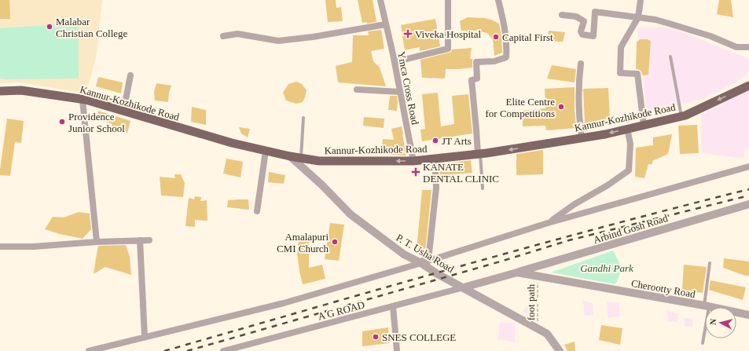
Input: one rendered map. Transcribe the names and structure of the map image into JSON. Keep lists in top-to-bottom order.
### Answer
{
  "streets": {
    "main road": ["Kannur-Kozhikode Road"],
    "street": [
      "Ymca Cross Road",
      "Arbind Gosh Road",
      "P. T. Usha Road",
      "Cherootty Road",
      "A G ROAD"
    ],
    "path": ["foot path"]
  },
  "crossings": [
    ["Ymca Cross Road", "Kannur-Kozhikode Road"],
    ["Kannur-Kozhikode Road", "P. T. Usha Road"],
    ["Arbind Gosh Road", "Cherootty Road"],
    ["P. T. Usha Road", "Cherootty Road"],
    ["P. T. Usha Road", "foot path"],
    ["P. T. Usha Road", "A G ROAD"],
    ["Cherootty Road", "foot path"],
    ["Cherootty Road", "A G ROAD"]
  ],
  "one_way": ["Kannur-Kozhikode Road"],
  "parks": ["Gandhi Park"],
  "places": {
    "other": [
      "Malabar Christian College",
      "Capital First",
      "Elite Centre for Competitions",
      "Providence Junior School",
      "JT Arts",
      "Amalapuri CMI Church",
      "SNES COLLEGE"
    ],
    "health": ["Viveka Hospital", "KANATE DENTAL CLINIC"]
  },
  "north": "left"
}
